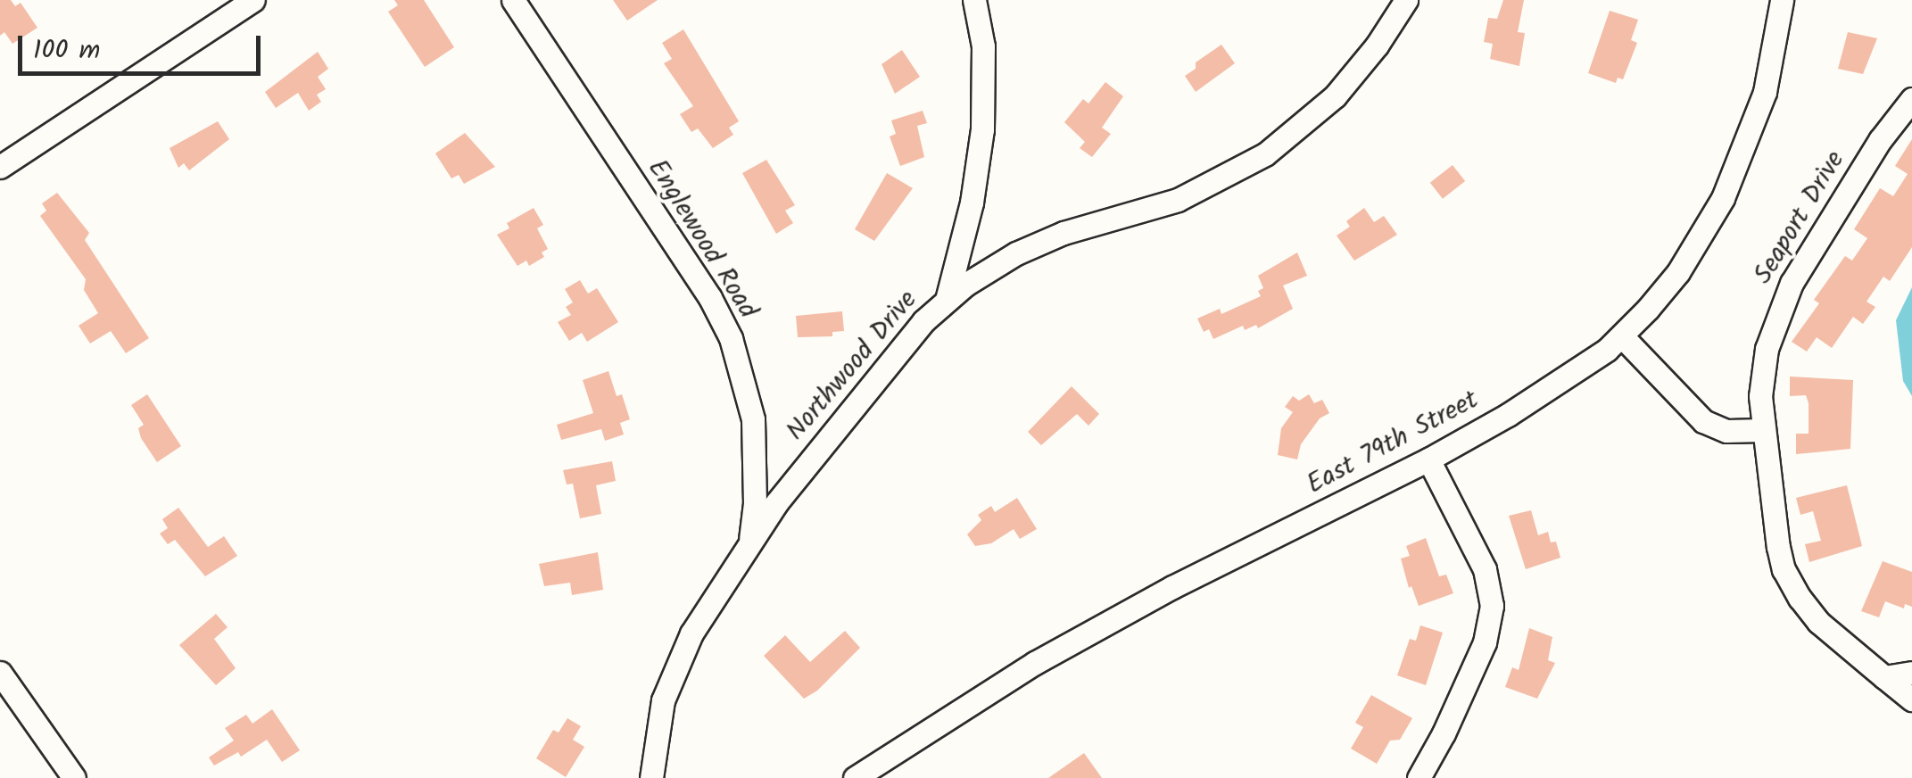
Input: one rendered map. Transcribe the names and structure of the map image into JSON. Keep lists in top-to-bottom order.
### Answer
{
  "streets": {
    "street": [
      "Seaport Drive",
      "Englewood Road",
      "Northwood Drive",
      "East 79th Street"
    ]
  },
  "crossings": [
    ["Englewood Road", "Northwood Drive"]
  ],
  "scale_bar": "100 m"
}
